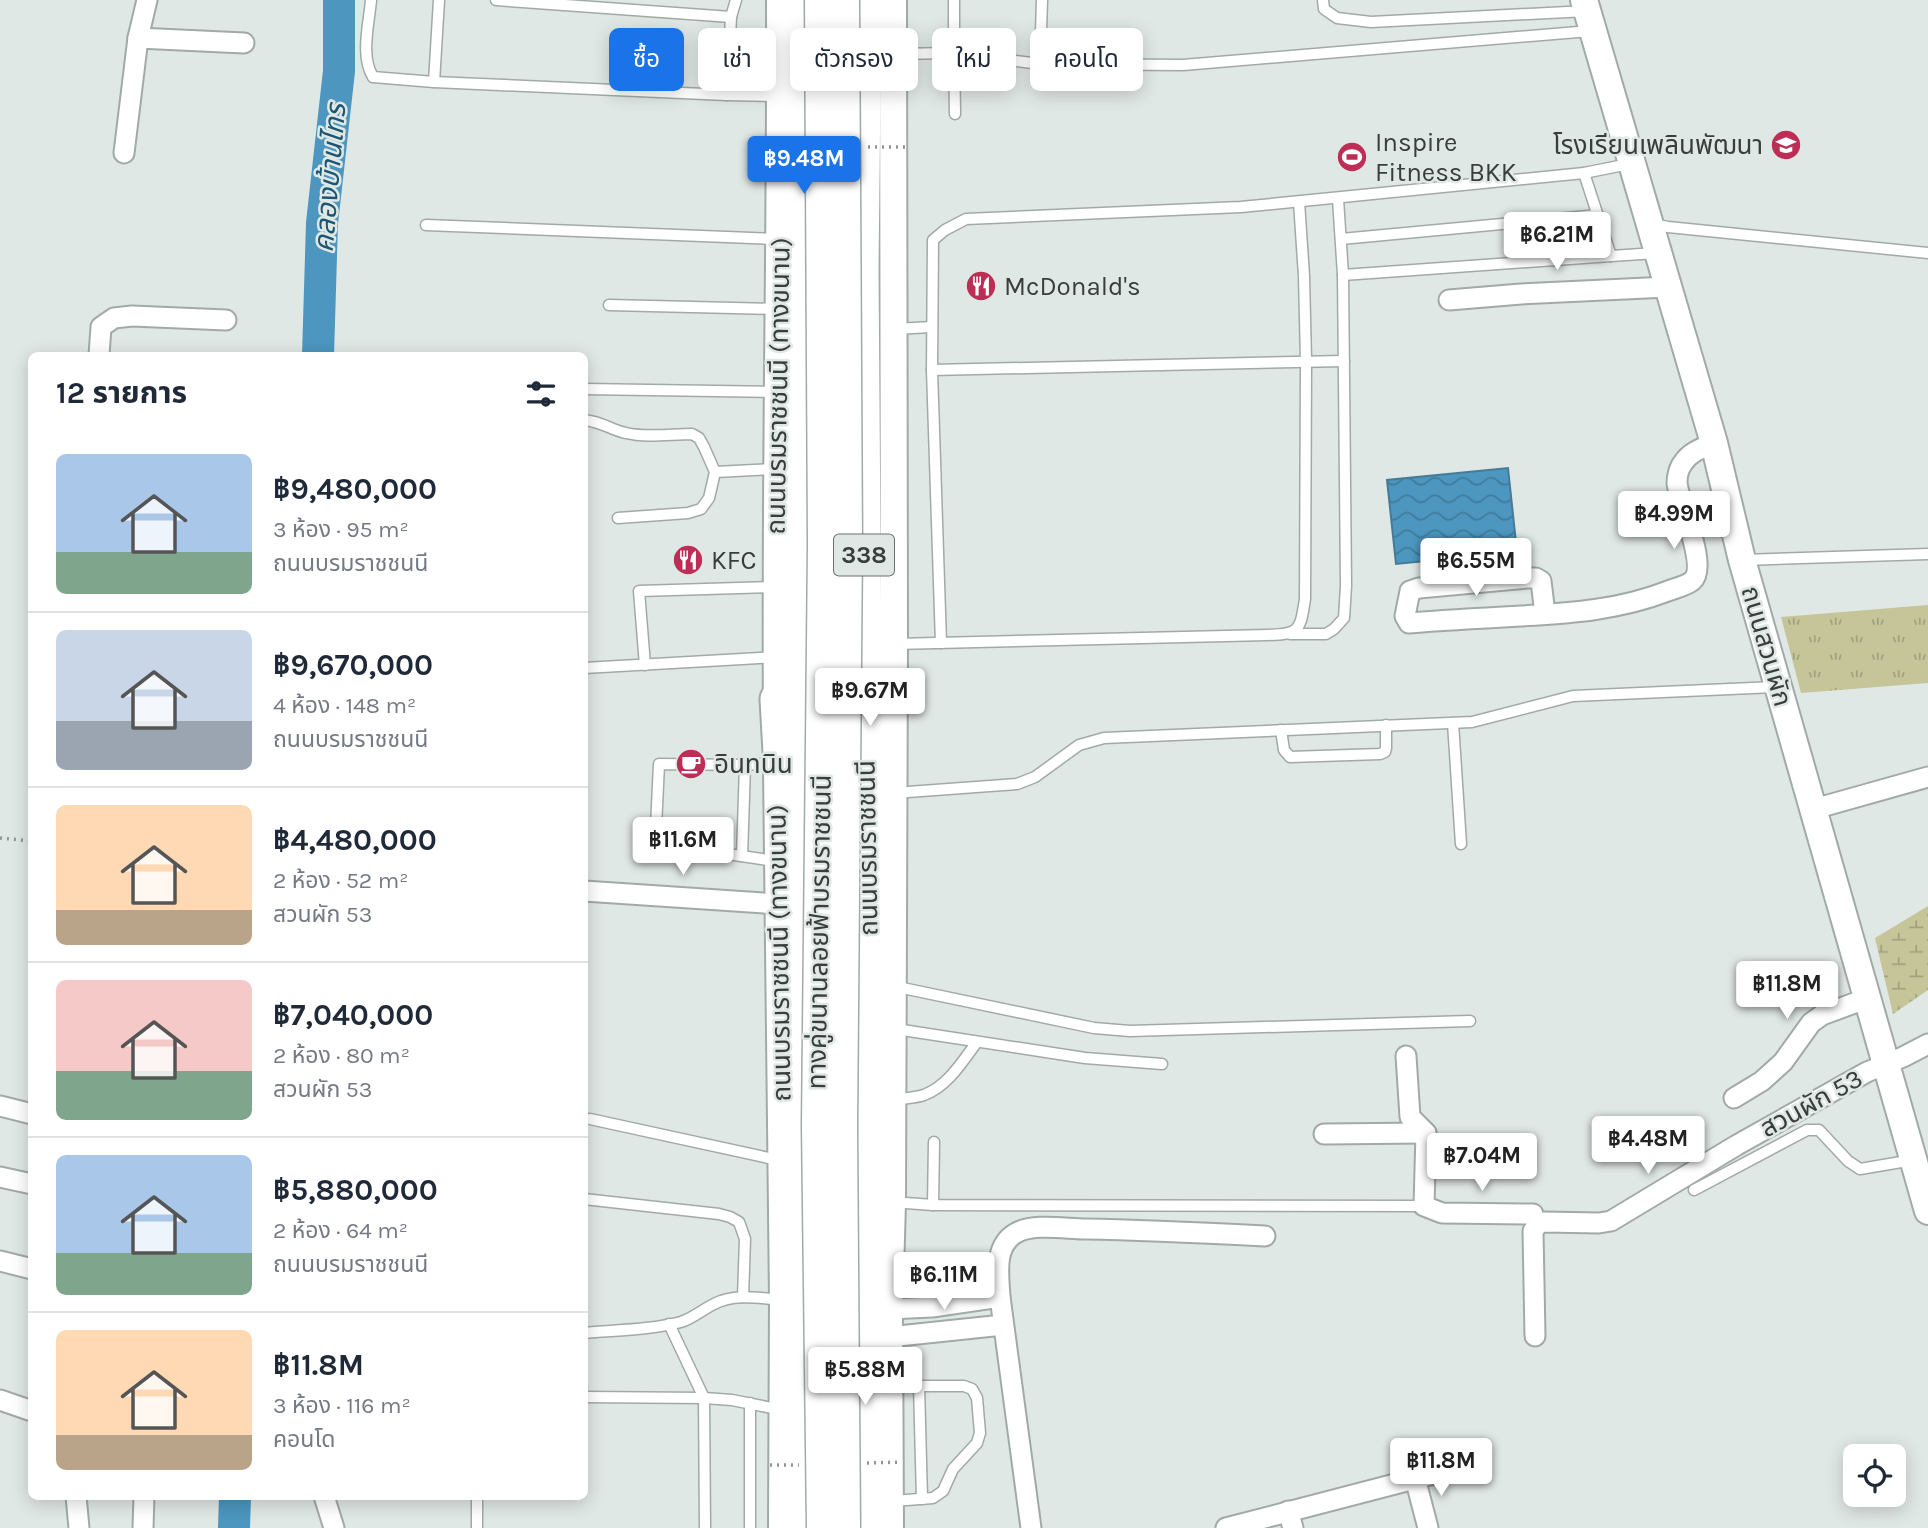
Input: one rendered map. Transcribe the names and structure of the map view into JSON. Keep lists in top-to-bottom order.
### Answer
{
  "streets": {
    "highway": ["338", "ถนนบรมราชชนนี"],
    "main road": ["ถนนบรมราชชนนี (ทางขนาน)", "ถนนสวนผัก", "ทางคู่ขนานลอยฟ้าบรมราชชนนี"],
    "street": ["สวนผัก 53"]
  },
  "crossings": [
    ["338", "ถนนบรมราชชนนี"],
    ["ถนนสวนผัก", "สวนผัก 53"]
  ],
  "water": ["คลองบ้านไทร"],
  "places": {
    "school or university": ["โรงเรียนเพลินพัฒนา"],
    "sports": ["Inspire Fitness BKK"],
    "restaurant": ["McDonald's", "KFC"],
    "cafe": ["อินทนิน"]
  },
  "page": {
    "chip": [
      "ซื้อ",
      "เช่า",
      "ตัวกรอง",
      "ใหม่",
      "คอนโด"
    ],
    "price": [
      "฿9.48M",
      "฿6.21M",
      "฿4.99M",
      "฿6.55M",
      "฿9.67M",
      "฿11.6M",
      "฿11.8M",
      "฿4.48M",
      "฿7.04M",
      "฿6.11M",
      "฿5.88M",
      "฿11.8M"
    ],
    "heading": "12 รายการ",
    "list": [
      {
        "name": "฿9,480,000",
        "note": "3 ห้อง · 95 m² · ถนนบรมราชชนนี"
      },
      {
        "name": "฿9,670,000",
        "note": "4 ห้อง · 148 m² · ถนนบรมราชชนนี"
      },
      {
        "name": "฿4,480,000",
        "note": "2 ห้อง · 52 m² · สวนผัก 53"
      },
      {
        "name": "฿7,040,000",
        "note": "2 ห้อง · 80 m² · สวนผัก 53"
      },
      {
        "name": "฿5,880,000",
        "note": "2 ห้อง · 64 m² · ถนนบรมราชชนนี"
      },
      {
        "name": "฿11.8M",
        "note": "3 ห้อง · 116 m² · คอนโด"
      }
    ]
  }
}
